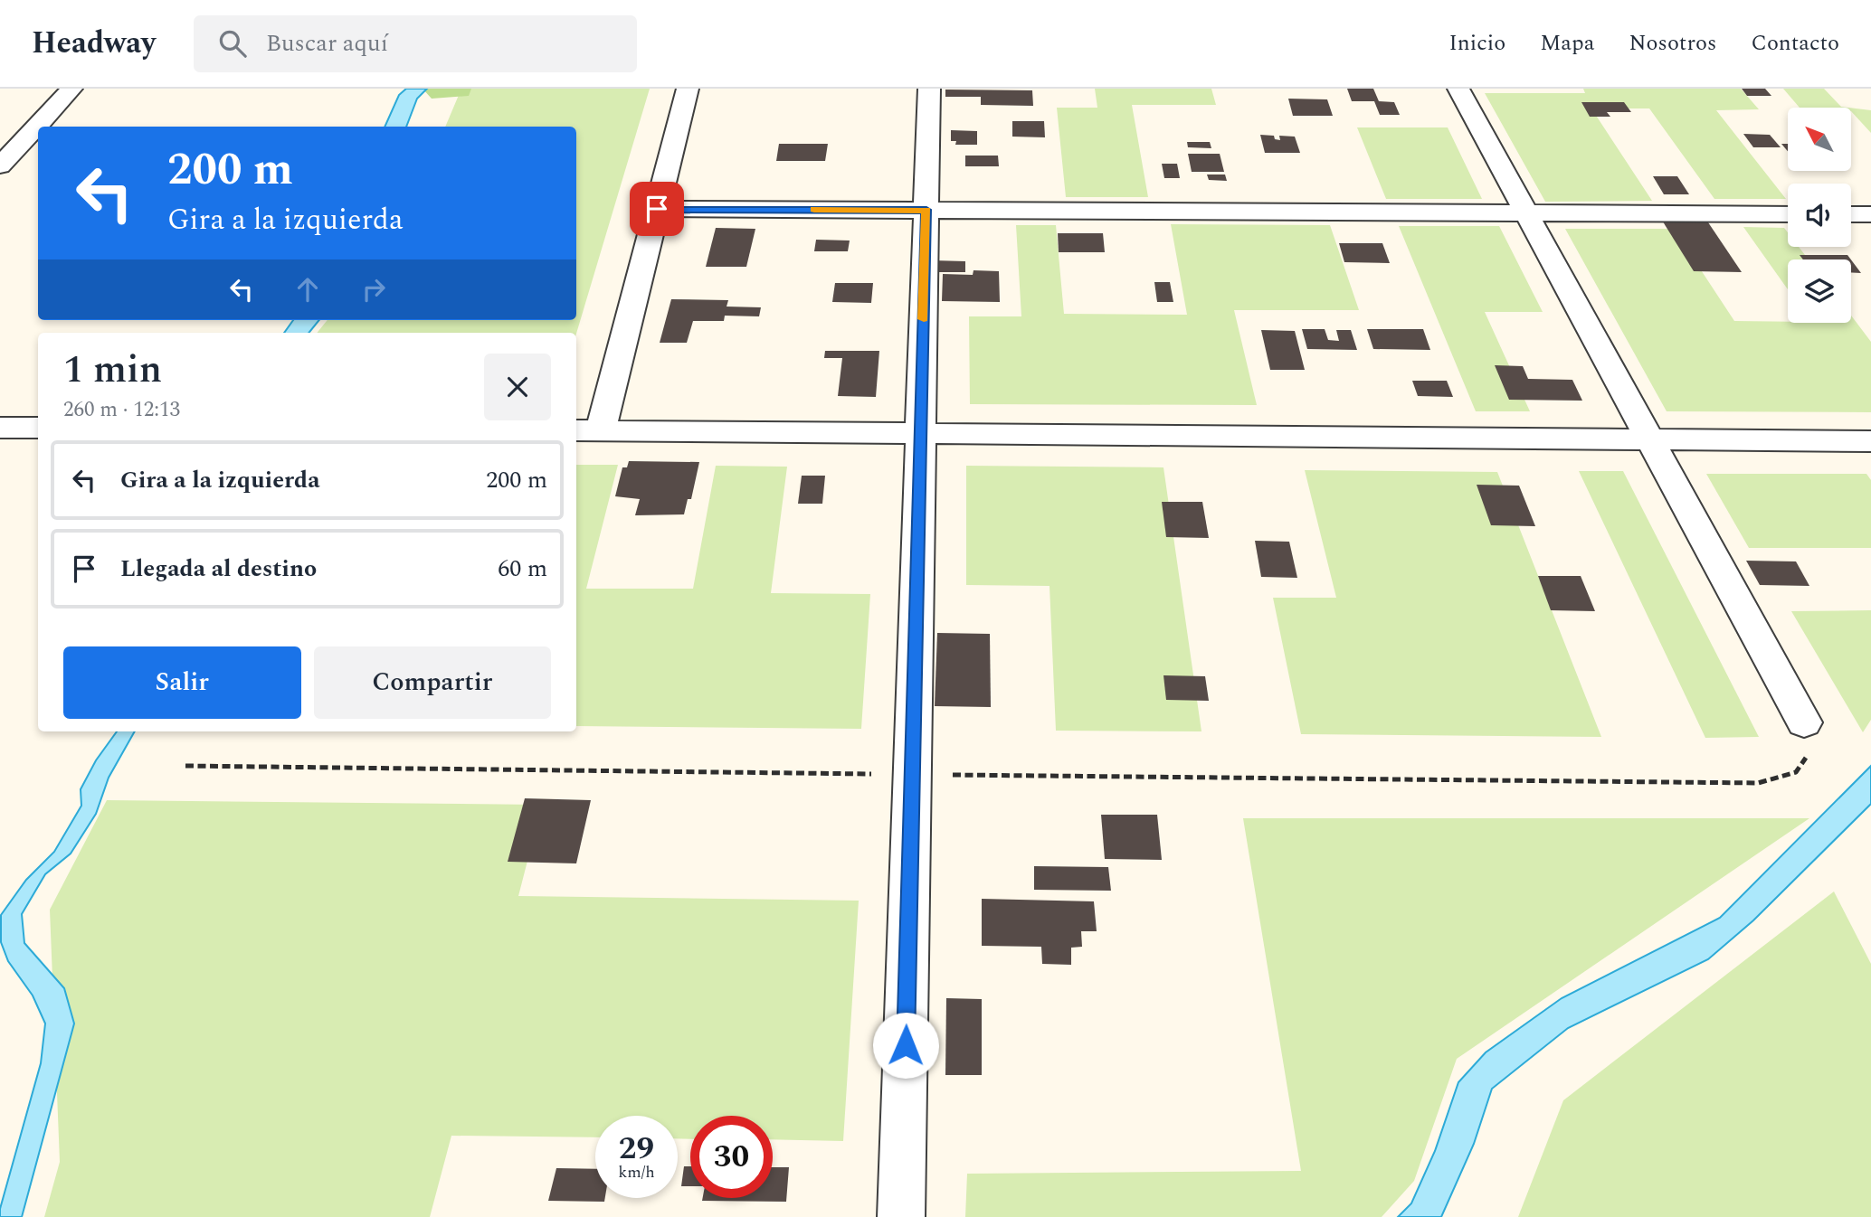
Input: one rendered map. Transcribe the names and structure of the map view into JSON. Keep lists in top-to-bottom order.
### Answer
{
  "north": "top left",
  "page": {
    "header": "Headway",
    "search": "Buscar aquí",
    "nav": [
      "Inicio",
      "Mapa",
      "Nosotros",
      "Contacto"
    ],
    "turn": ["200 m", "Gira a la izquierda"],
    "heading": ["1 min", "260 m · 12:13"],
    "list": [
      {
        "name": "Gira a la izquierda",
        "value": "200 m"
      },
      {
        "name": "Llegada al destino",
        "value": "60 m"
      }
    ],
    "buttons": ["Salir", "Compartir"],
    "speed": "29 km/h",
    "limit": "30"
  }
}
